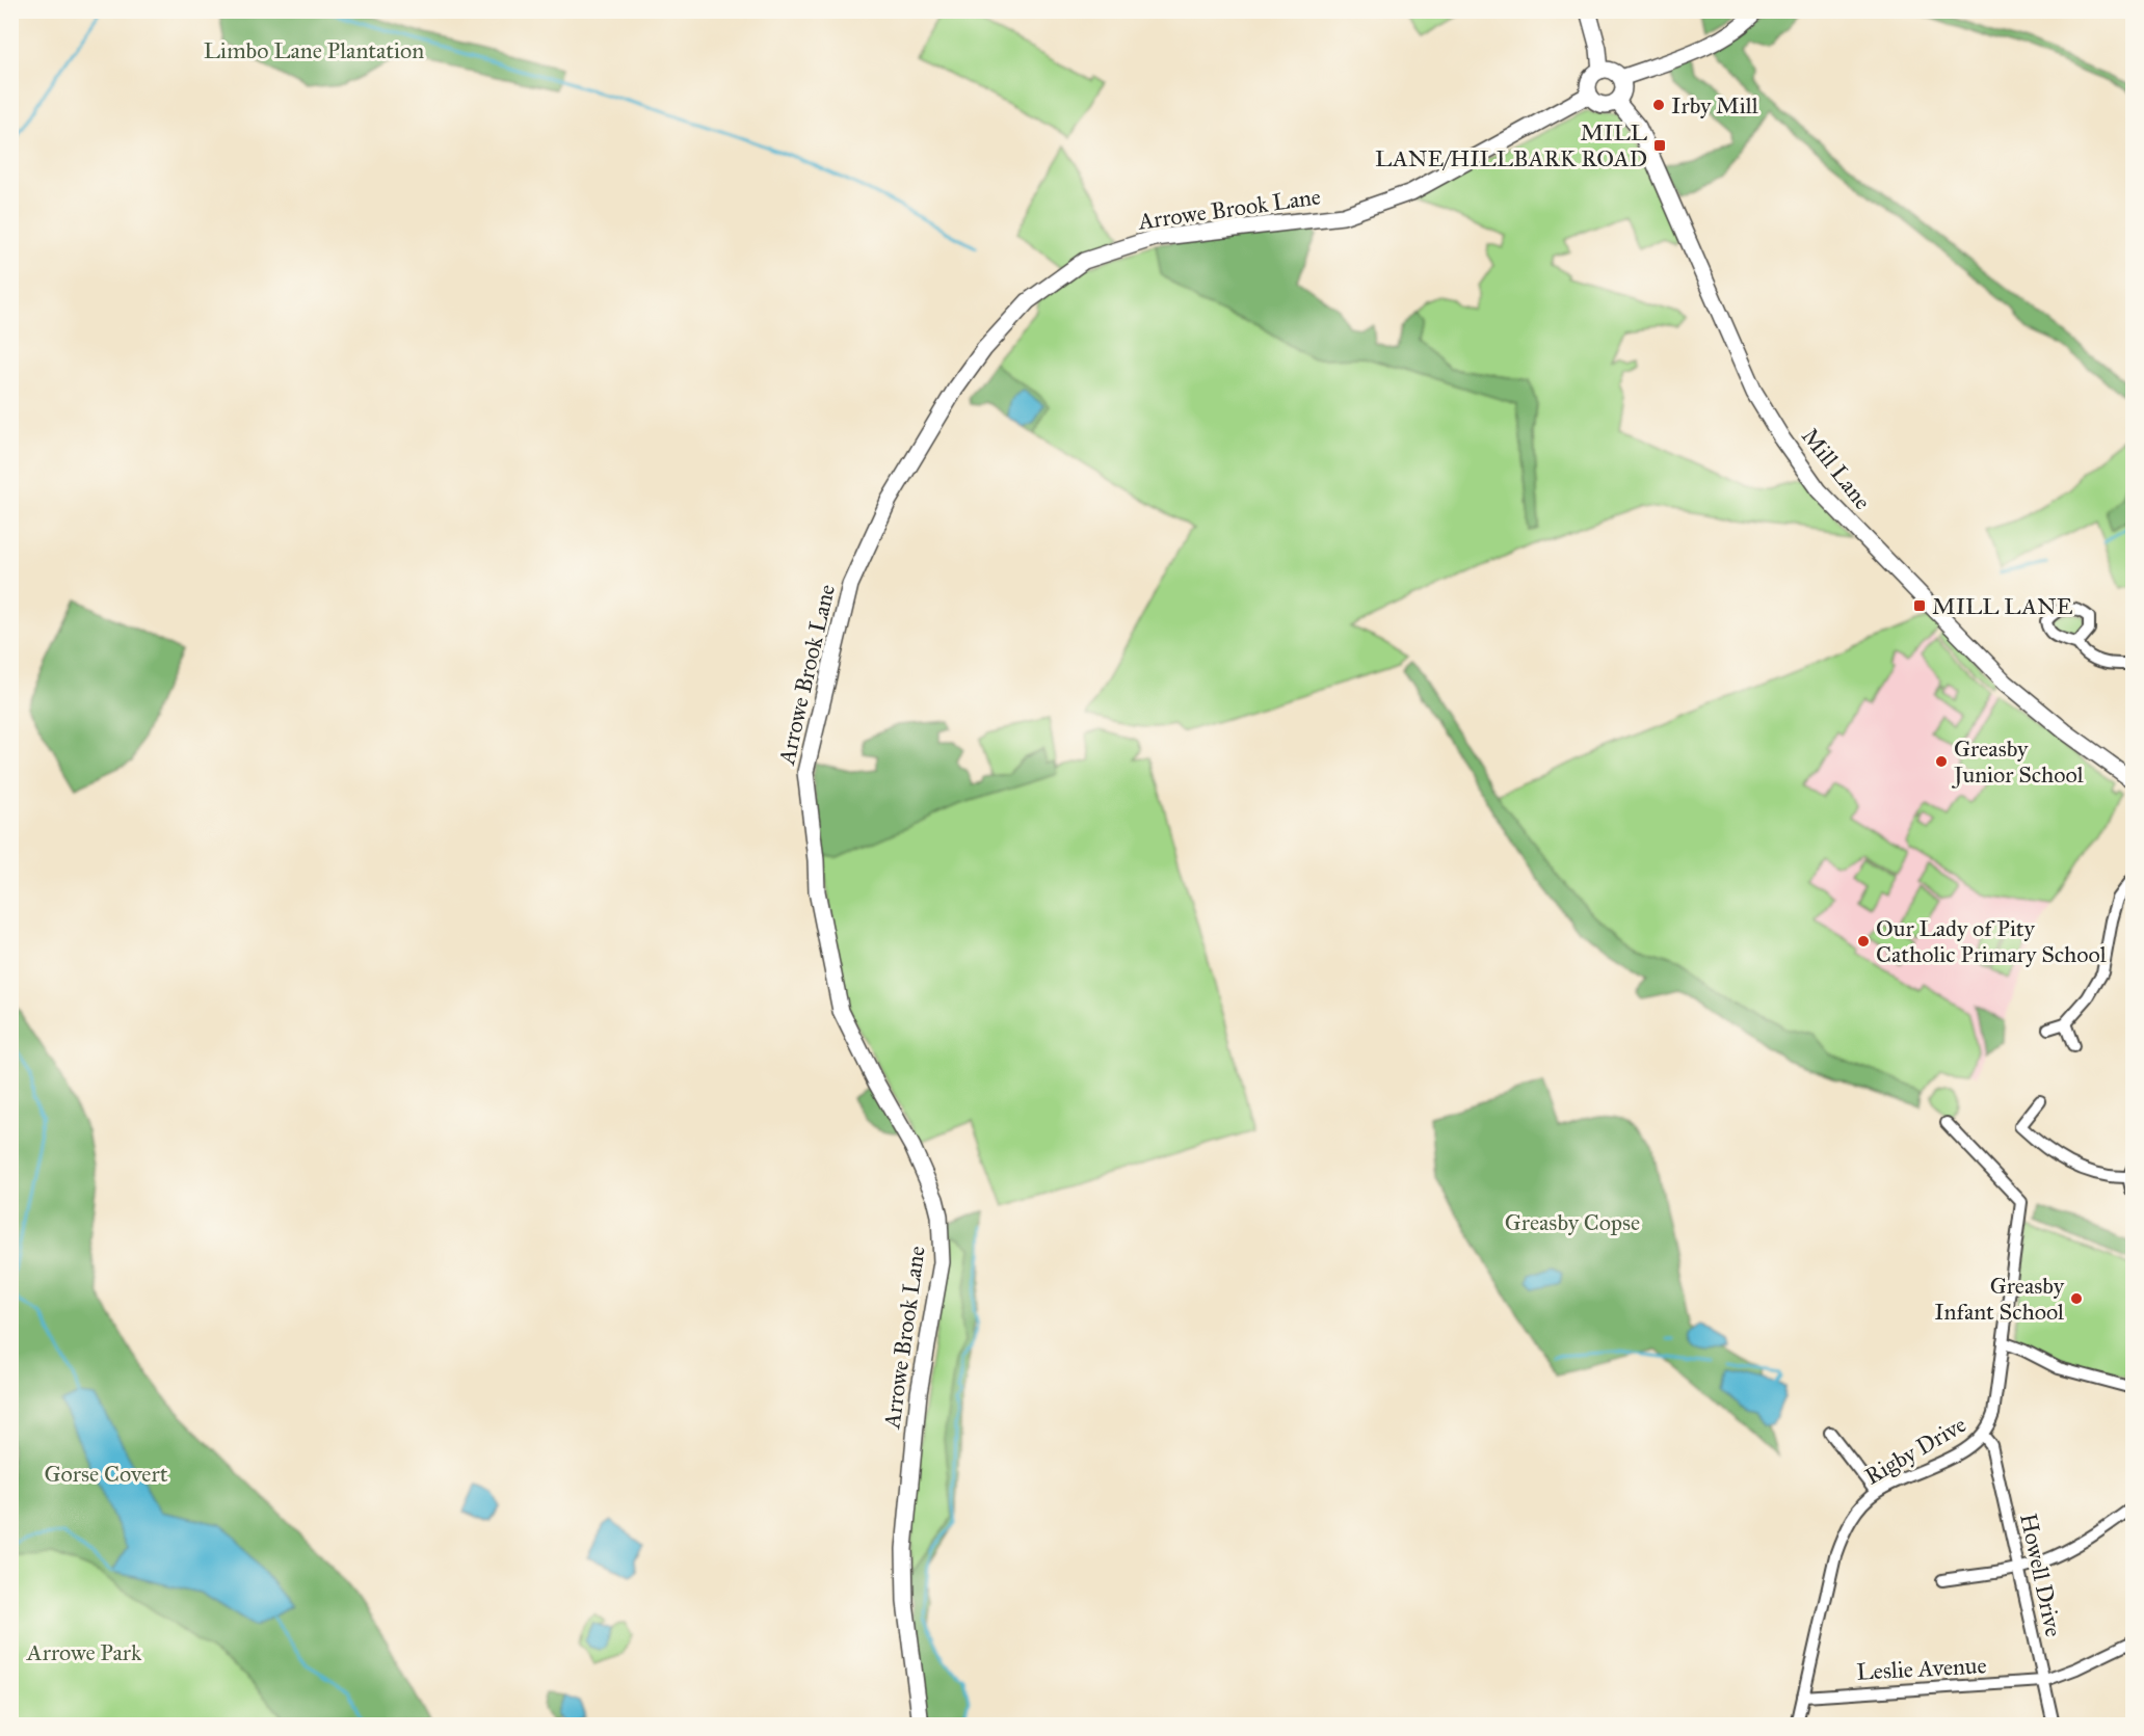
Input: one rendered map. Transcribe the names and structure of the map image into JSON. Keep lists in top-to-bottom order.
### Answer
{
  "streets": {
    "street": [
      "Arrowe Brook Lane",
      "Mill Lane",
      "Rigby Drive",
      "Howell Drive",
      "Leslie Avenue"
    ]
  },
  "crossings": [
    ["Arrowe Brook Lane", "Mill Lane"],
    ["Rigby Drive", "Howell Drive"],
    ["Rigby Drive", "Leslie Avenue"],
    ["Howell Drive", "Leslie Avenue"]
  ],
  "parks": [
    "Limbo Lane Plantation",
    "Greasby Copse",
    "Gorse Covert",
    "Arrowe Park"
  ],
  "places": {
    "other": [
      "Irby Mill",
      "Greasby Junior School",
      "Our Lady of Pity Catholic Primary School",
      "Greasby Infant School"
    ],
    "transit": ["MILL LANE/HILLBARK ROAD", "MILL LANE"]
  }
}
